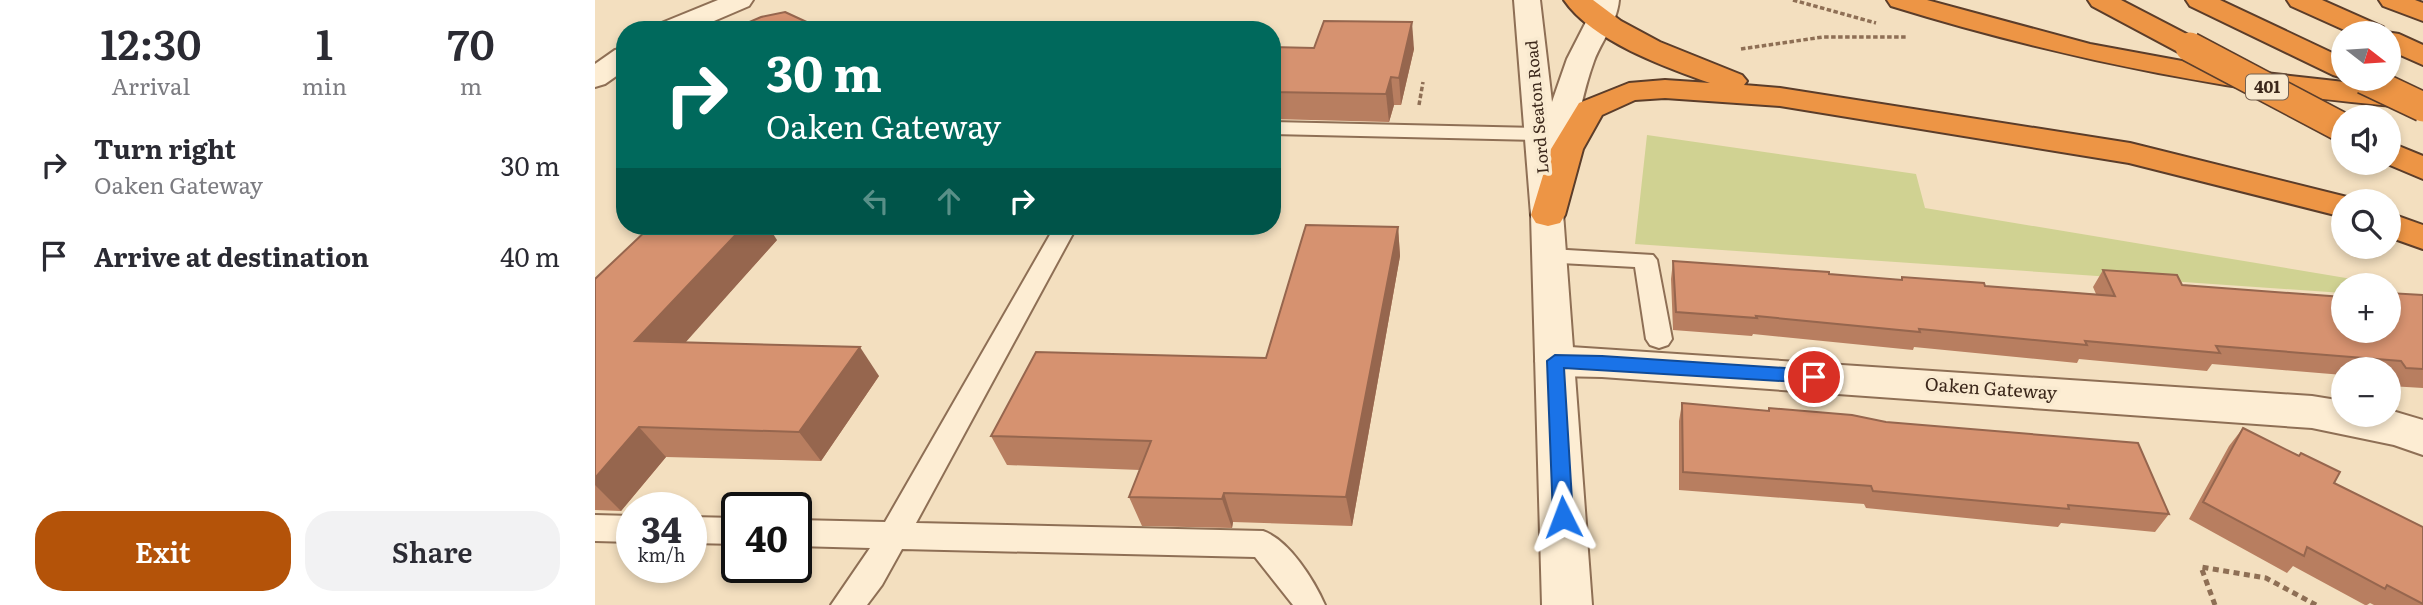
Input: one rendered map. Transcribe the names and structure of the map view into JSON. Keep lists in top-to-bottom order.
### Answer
{
  "streets": {
    "highway": ["401"],
    "street": ["Lord Seaton Road", "Oaken Gateway"]
  },
  "crossings": [
    ["Lord Seaton Road", "Oaken Gateway"]
  ],
  "north": "right",
  "page": {
    "eta": [
      "12:30",
      "Arrival",
      "1",
      "min",
      "70",
      "m"
    ],
    "map_buttons": ["+", "−"],
    "turn": ["30 m", "Oaken Gateway"],
    "list": [
      {
        "name": "Turn right",
        "note": "Oaken Gateway",
        "value": "30 m"
      },
      {
        "name": "Arrive at destination",
        "value": "40 m"
      }
    ],
    "speed": "34 km/h",
    "limit": "40",
    "buttons": ["Exit", "Share"]
  }
}
